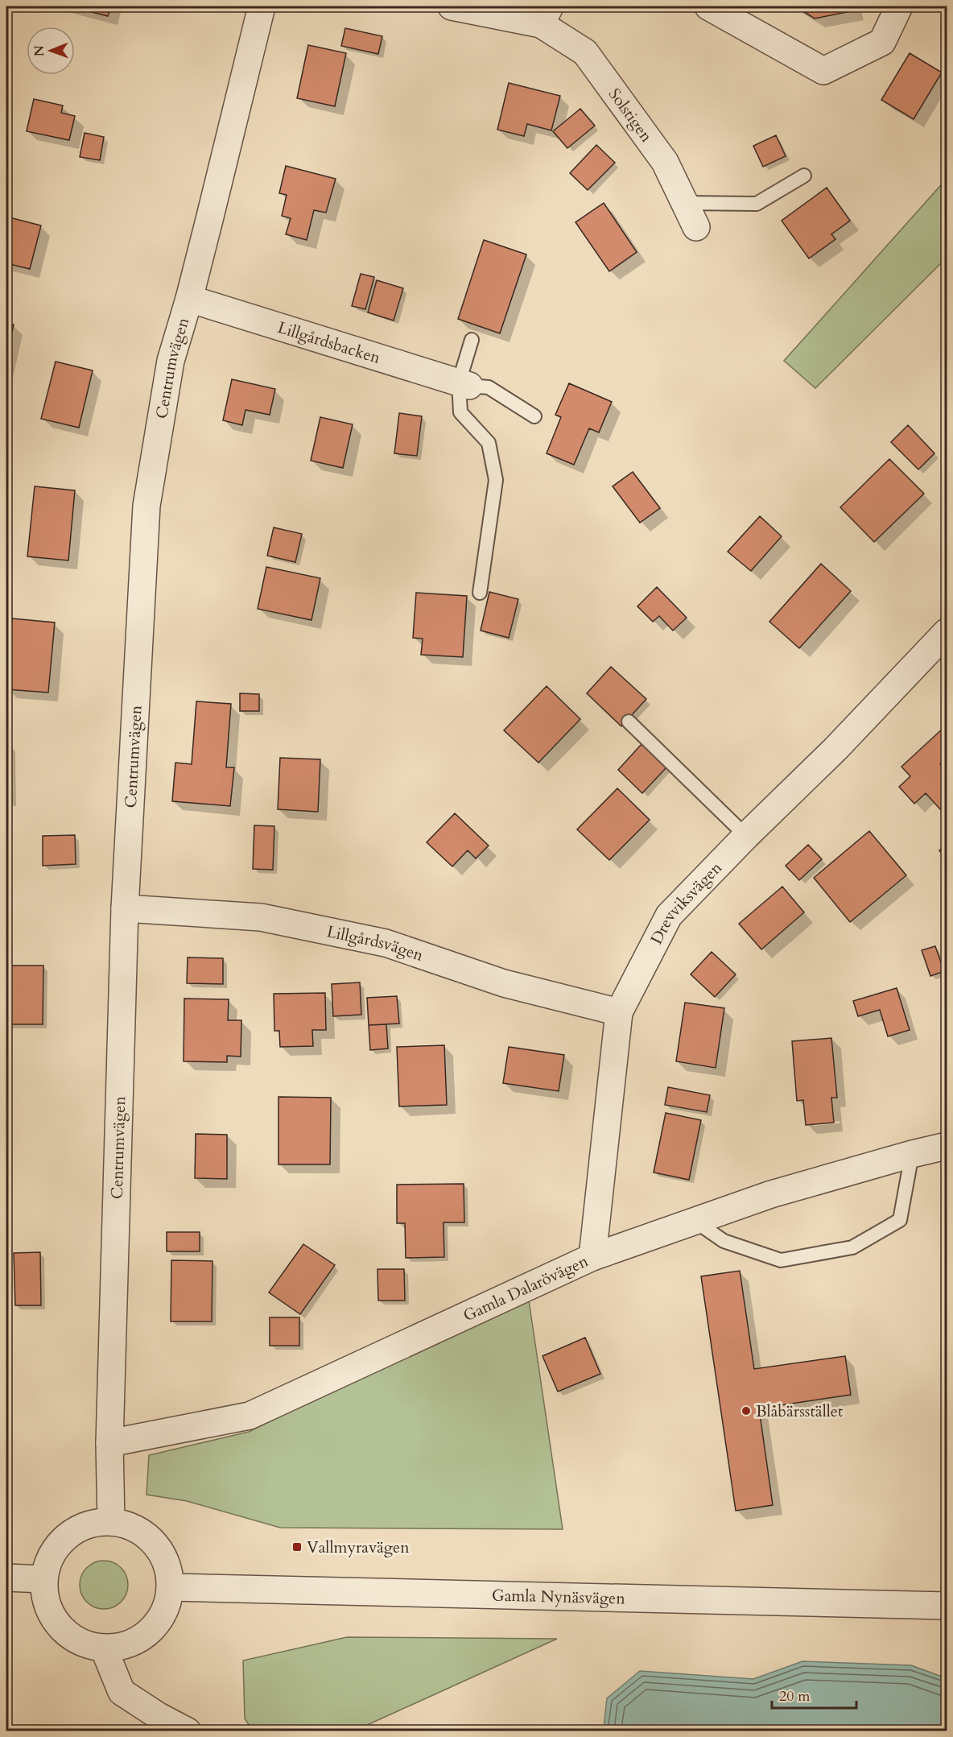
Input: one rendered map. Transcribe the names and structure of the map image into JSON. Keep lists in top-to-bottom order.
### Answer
{
  "streets": {
    "street": [
      "Solstigen",
      "Lillgårdsbacken",
      "Centrumvägen",
      "Drevviksvägen",
      "Lillgårdsvägen",
      "Gamla Dalarövägen",
      "Gamla Nynäsvägen"
    ]
  },
  "crossings": [
    ["Lillgårdsbacken", "Centrumvägen"],
    ["Centrumvägen", "Lillgårdsvägen"],
    ["Centrumvägen", "Gamla Dalarövägen"],
    ["Centrumvägen", "Gamla Nynäsvägen"],
    ["Drevviksvägen", "Lillgårdsvägen"],
    ["Drevviksvägen", "Gamla Dalarövägen"]
  ],
  "places": {
    "other": ["Blåbärsstället"],
    "transit": ["Vallmyravägen"]
  },
  "scale_bar": "20 m",
  "north": "left"
}
